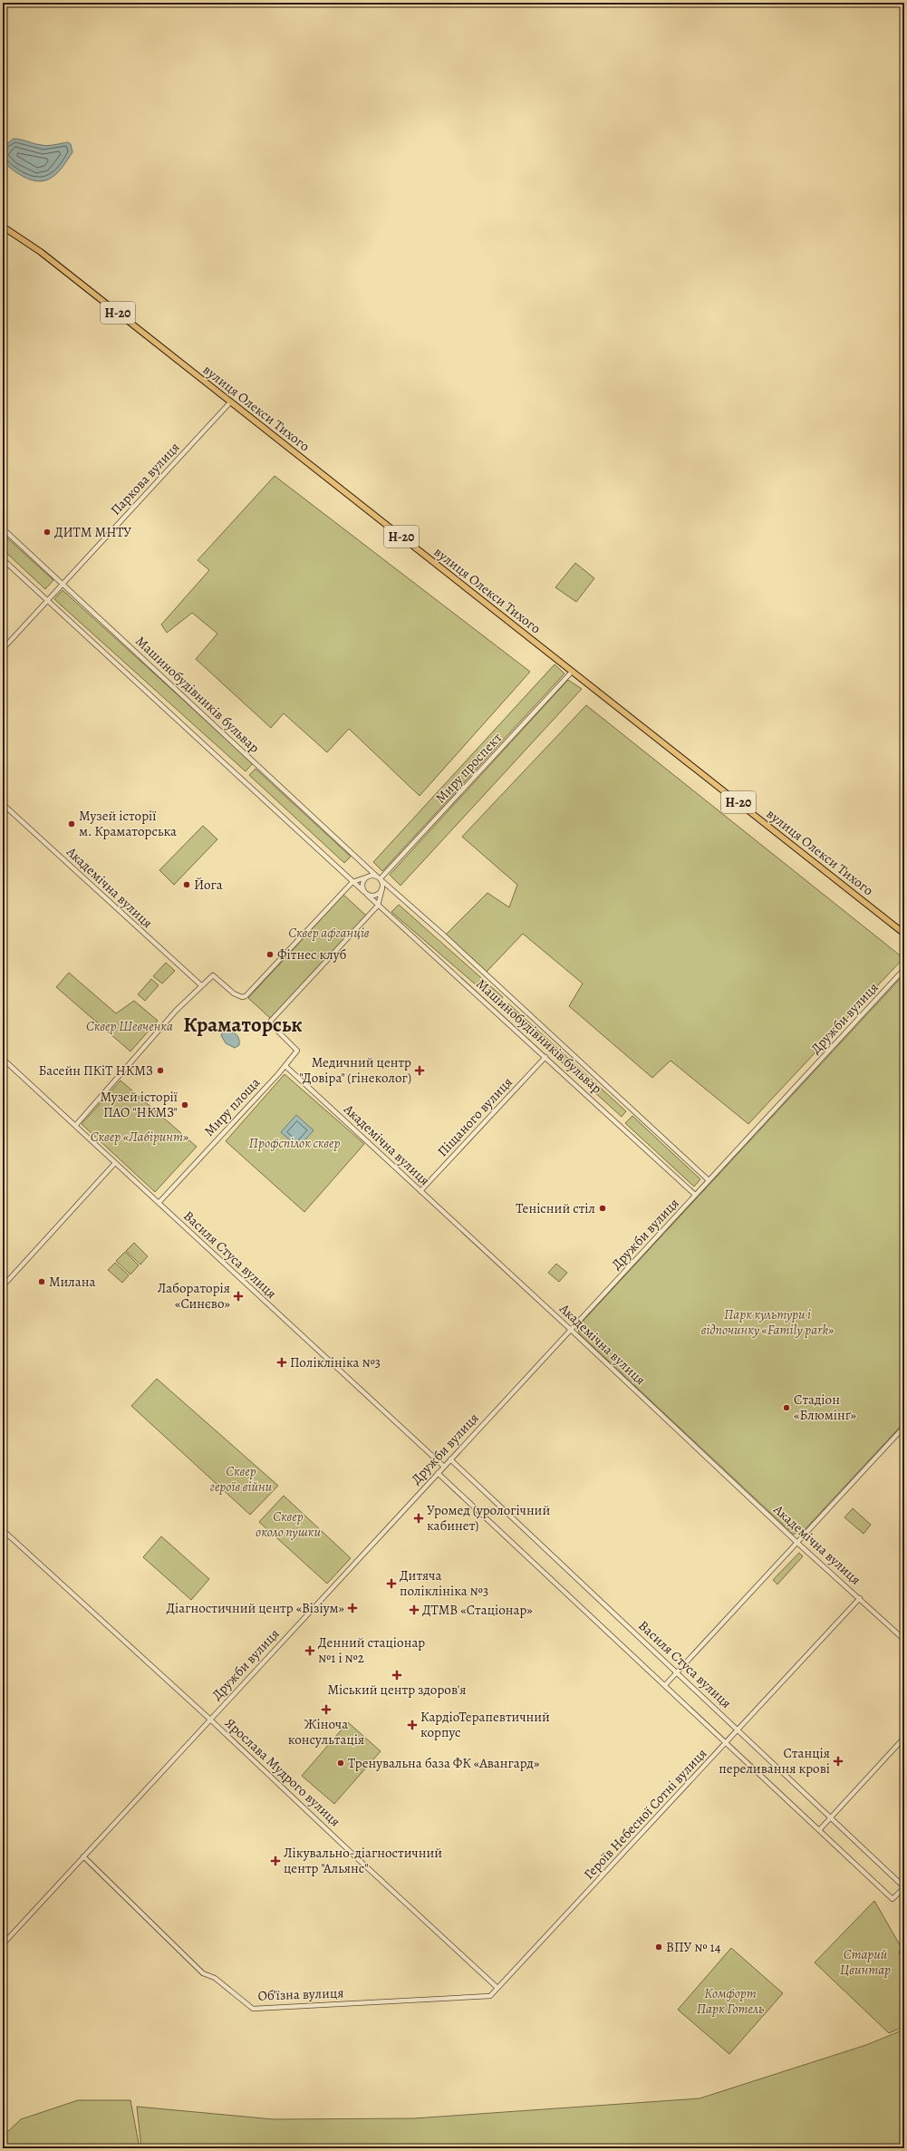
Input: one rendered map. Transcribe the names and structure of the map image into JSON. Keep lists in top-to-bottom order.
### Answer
{
  "streets": {
    "main road": ["Н-20", "вулиця Олекси Тихого"],
    "street": [
      "Паркова вулиця",
      "Машинобудівників бульвар",
      "Миру проспект",
      "Академічна вулиця",
      "Дружби вулиця",
      "Миру площа",
      "Піщаного вулиця",
      "Василя Стуса вулиця",
      "Ярослава Мудрого вулиця",
      "Героїв Небесної Сотні вулиця",
      "Об’їзна вулиця"
    ]
  },
  "crossings": [
    ["вулиця Олекси Тихого", "Паркова вулиця"],
    ["вулиця Олекси Тихого", "Миру проспект"],
    ["Паркова вулиця", "Машинобудівників бульвар"],
    ["Машинобудівників бульвар", "Миру проспект"],
    ["Машинобудівників бульвар", "Дружби вулиця"],
    ["Машинобудівників бульвар", "Піщаного вулиця"],
    ["Академічна вулиця", "Дружби вулиця"],
    ["Академічна вулиця", "Миру площа"],
    ["Академічна вулиця", "Піщаного вулиця"],
    ["Академічна вулиця", "Героїв Небесної Сотні вулиця"],
    ["Дружби вулиця", "Василя Стуса вулиця"],
    ["Дружби вулиця", "Ярослава Мудрого вулиця"],
    ["Дружби вулиця", "Об’їзна вулиця"],
    ["Миру площа", "Василя Стуса вулиця"],
    ["Василя Стуса вулиця", "Героїв Небесної Сотні вулиця"],
    ["Ярослава Мудрого вулиця", "Героїв Небесної Сотні вулиця"],
    ["Героїв Небесної Сотні вулиця", "Об’їзна вулиця"]
  ],
  "districts": ["Краматорськ"],
  "parks": [
    "Сквер афганців",
    "Сквер Шевченка",
    "Сквер «Лабіринт»",
    "Профспілок сквер",
    "Парк культури і відпочинку «Family park»",
    "Сквер героїв війни",
    "Сквер около пушки",
    "Старий Цвинтар",
    "Комфорт Парк Готель"
  ],
  "places": {
    "other": [
      "ДИТМ МНТУ",
      "Музей історії м. Краматорська",
      "Йога",
      "Фітнес клуб",
      "Басейн ПКіТ НКМЗ",
      "Музей історії ПАО \"НКМЗ\"",
      "Тенісний стіл",
      "Милана",
      "Стадіон «Блюмінґ»",
      "Тренувальна база ФК «Авангард»",
      "ВПУ № 14"
    ],
    "health": [
      "Медичний центр \"Довіра\" (гінеколог)",
      "Лабораторія «Синєво»",
      "Поліклініка №3",
      "Уромед (урологічний кабинет)",
      "Дитяча поліклініка №3",
      "Діагностичний центр «Візіум»",
      "ДТМВ «Стаціонар»",
      "Денний стаціонар №1 і №2",
      "Міський центр здоров'я",
      "Жіноча консультація",
      "КардіоТерапевтичний корпус",
      "Станція переливання крові",
      "Лікувально-діагностичний центр \"Альянс\""
    ]
  }
}
